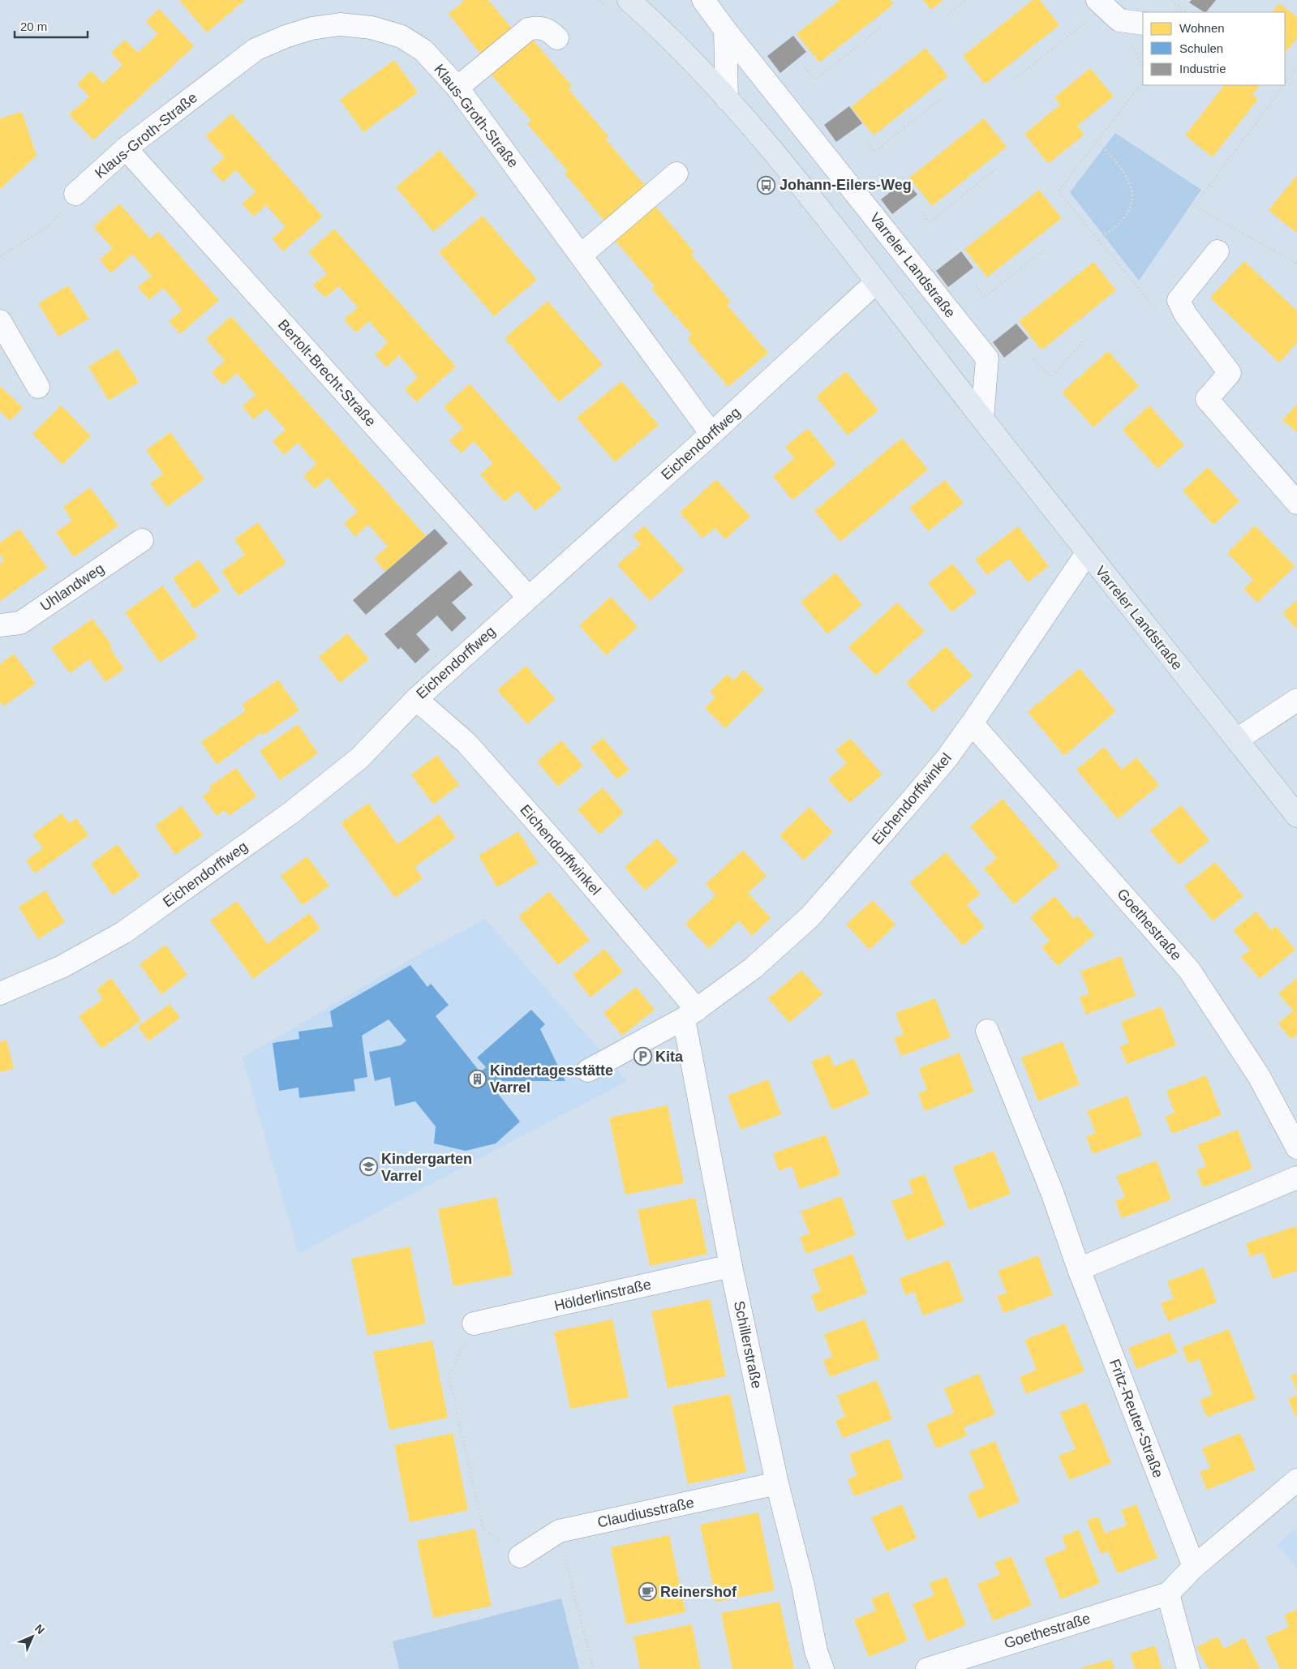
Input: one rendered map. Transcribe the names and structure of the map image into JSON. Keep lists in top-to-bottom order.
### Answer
{
  "streets": {
    "main road": ["Varreler Landstraße"],
    "street": [
      "Klaus-Groth-Straße",
      "Bertolt-Brecht-Straße",
      "Eichendorffweg",
      "Uhlandweg",
      "Eichendorffwinkel",
      "Goethestraße",
      "Hölderlinstraße",
      "Schillerstraße",
      "Fritz-Reuter-Straße",
      "Claudiusstraße"
    ]
  },
  "crossings": [
    ["Klaus-Groth-Straße", "Bertolt-Brecht-Straße"],
    ["Klaus-Groth-Straße", "Eichendorffweg"],
    ["Varreler Landstraße", "Eichendorffweg"],
    ["Varreler Landstraße", "Eichendorffwinkel"],
    ["Bertolt-Brecht-Straße", "Eichendorffweg"],
    ["Eichendorffweg", "Eichendorffwinkel"],
    ["Eichendorffwinkel", "Goethestraße"],
    ["Eichendorffwinkel", "Schillerstraße"],
    ["Goethestraße", "Fritz-Reuter-Straße"],
    ["Hölderlinstraße", "Schillerstraße"],
    ["Schillerstraße", "Claudiusstraße"]
  ],
  "places": {
    "bus stop": ["Johann-Eilers-Weg"],
    "parking": ["Kita"],
    "building": ["Kindertagesstätte Varrel"],
    "school or university": ["Kindergarten Varrel"],
    "cafe": ["Reinershof"]
  },
  "legend": ["Wohnen", "Schulen", "Industrie"],
  "scale_bar": "20 m",
  "north": "top right"
}
